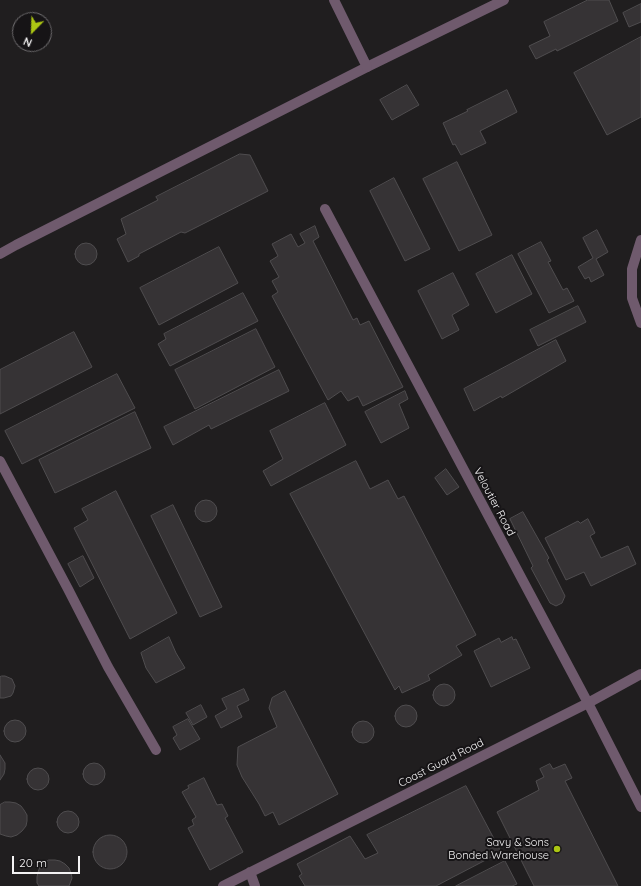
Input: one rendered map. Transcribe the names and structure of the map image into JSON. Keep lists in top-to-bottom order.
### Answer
{
  "streets": {
    "street": ["Veloutier Road", "Coast Guard Road"]
  },
  "crossings": [
    ["Veloutier Road", "Coast Guard Road"]
  ],
  "places": ["Savy & Sons Bonded Warehouse"],
  "scale_bar": "20 m",
  "north": "bottom left"
}
